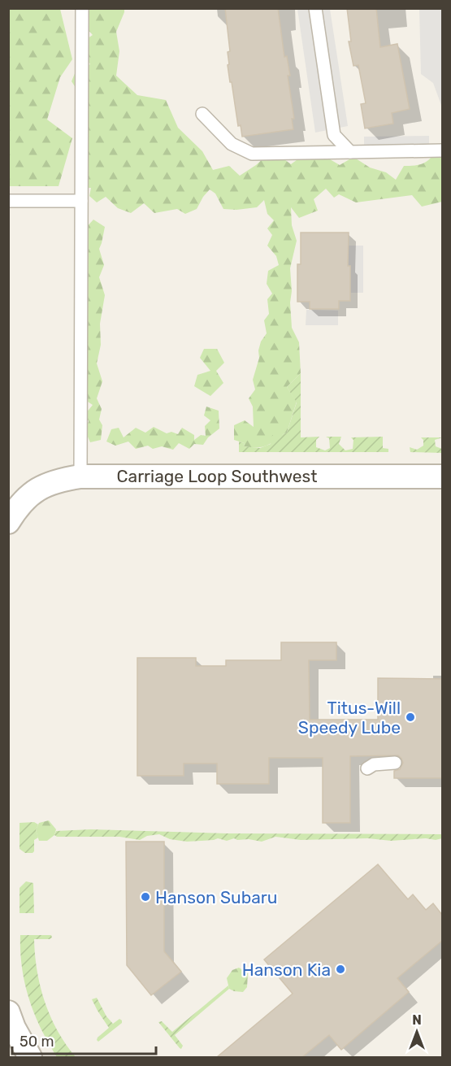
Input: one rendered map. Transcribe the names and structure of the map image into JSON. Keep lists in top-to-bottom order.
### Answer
{
  "streets": {
    "street": ["Carriage Loop Southwest"]
  },
  "places": ["Titus-Will Speedy Lube", "Hanson Subaru", "Hanson Kia"],
  "scale_bar": "50 m",
  "north": "top"
}
